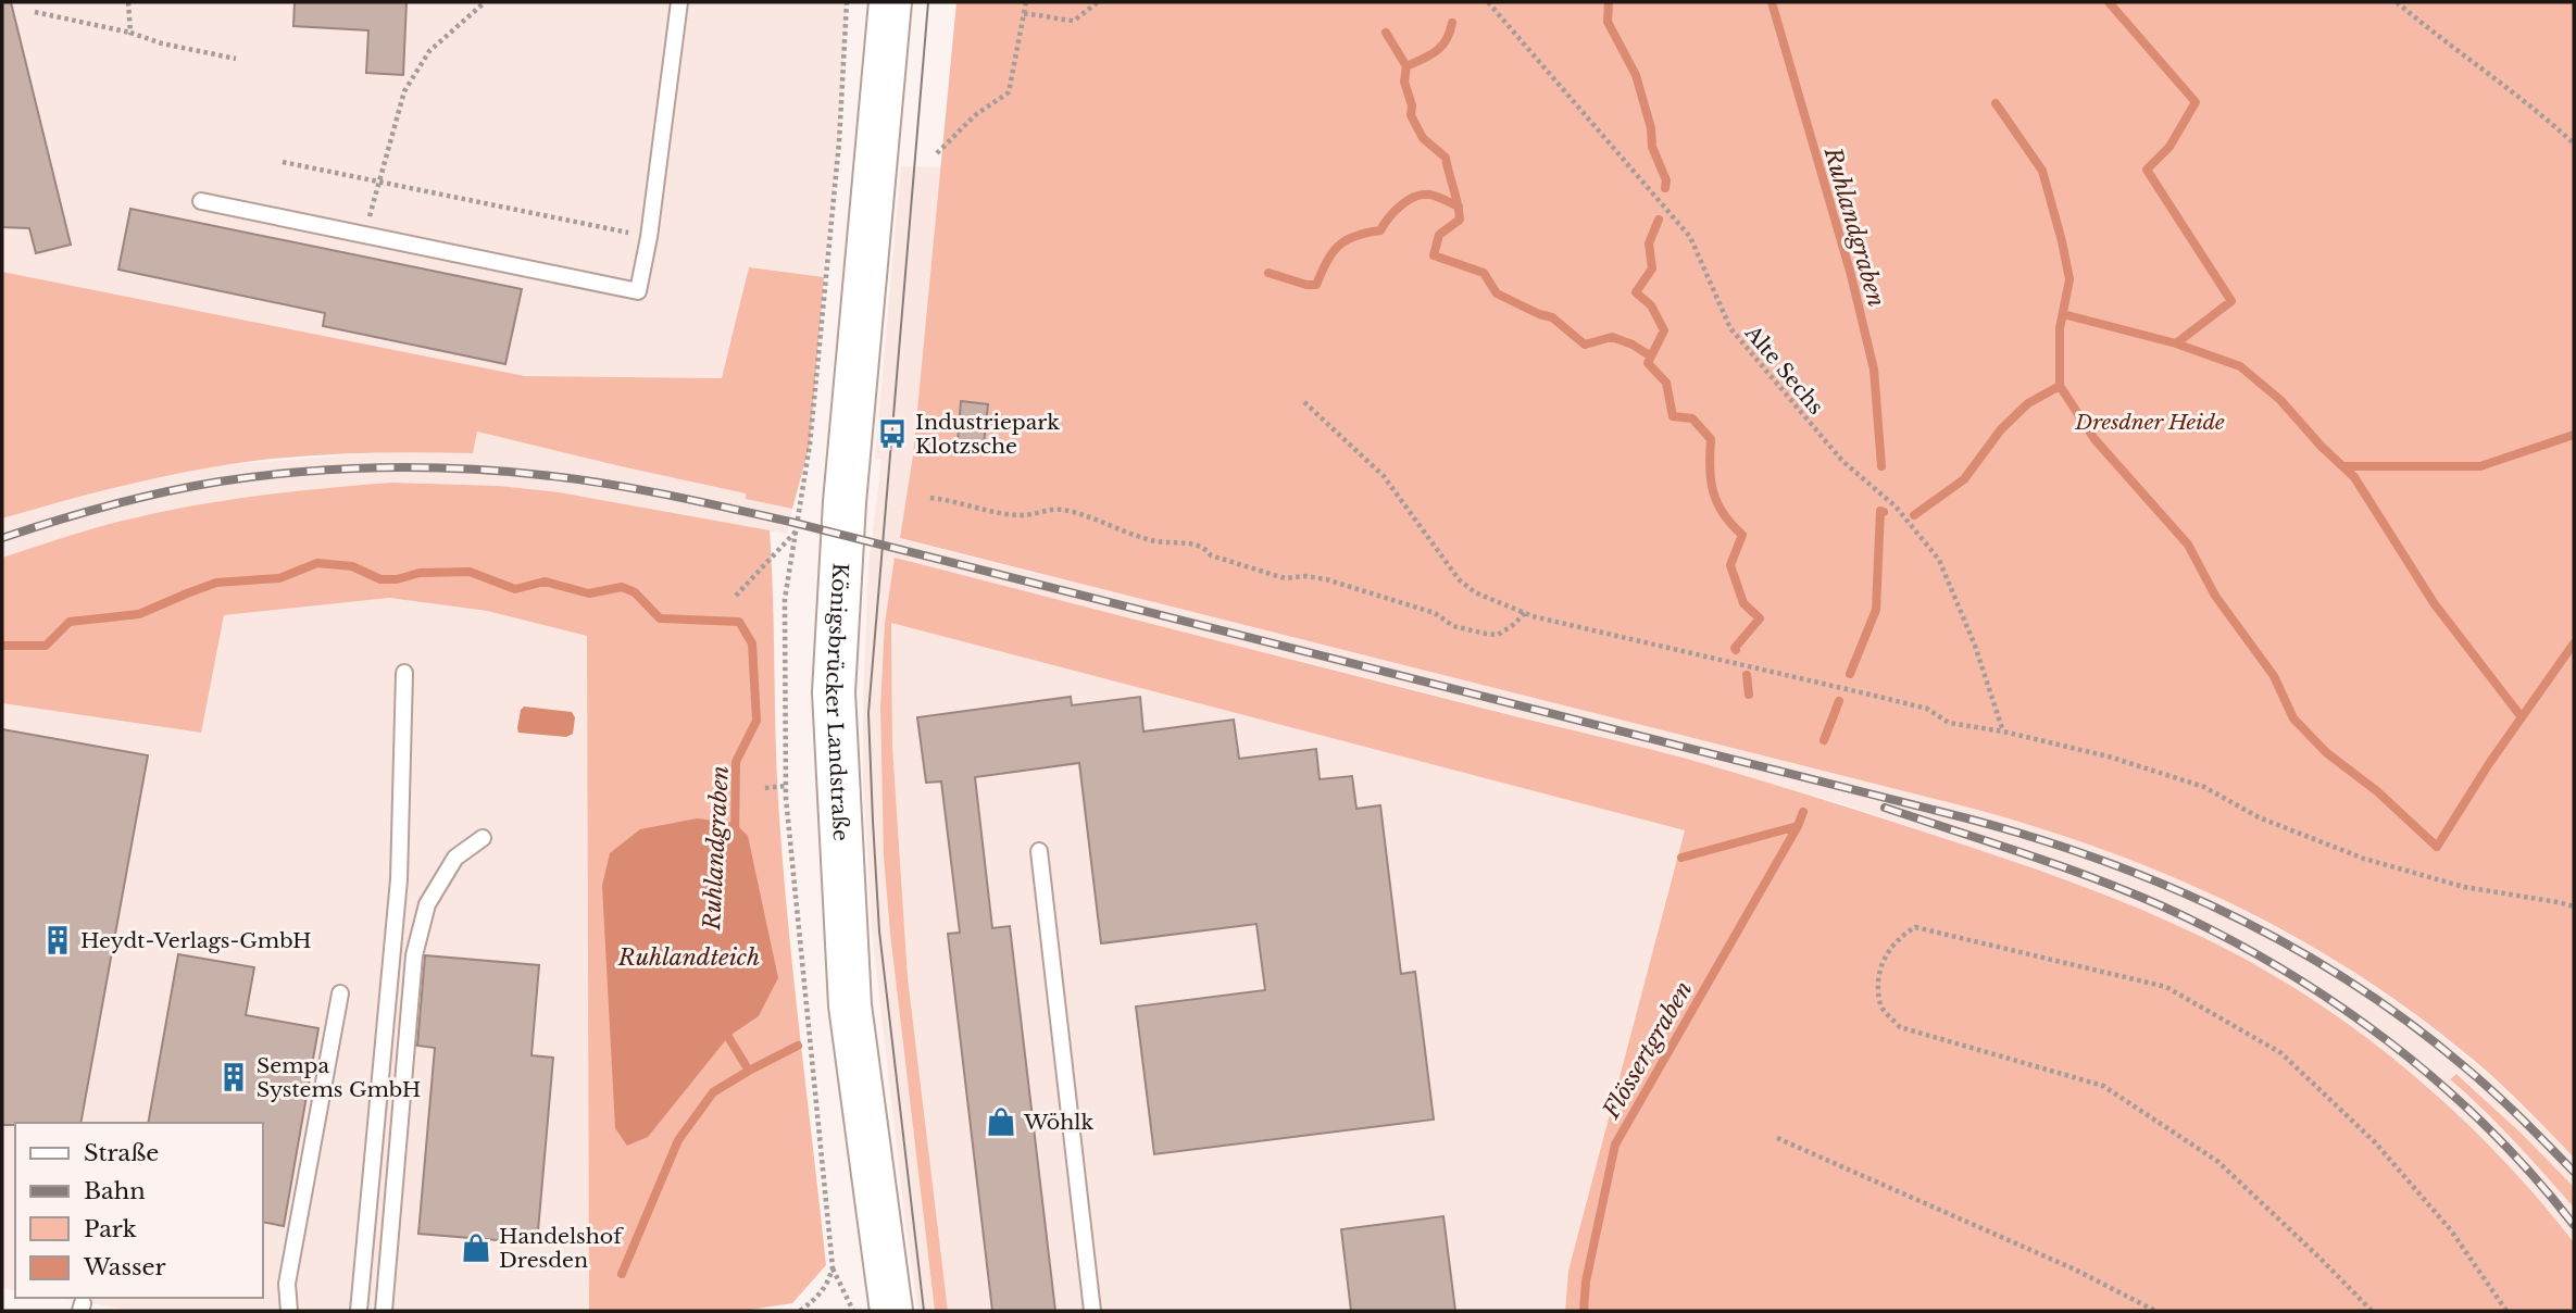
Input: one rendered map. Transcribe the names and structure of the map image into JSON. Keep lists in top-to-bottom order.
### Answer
{
  "streets": {
    "main road": ["Königsbrücker Landstraße"],
    "path": ["Alte Sechs"]
  },
  "water": ["Ruhlandgraben", "Ruhlandteich", "Flössertgraben"],
  "parks": ["Dresdner Heide"],
  "places": {
    "bus stop": ["Industriepark Klotzsche"],
    "building": ["Heydt-Verlags-GmbH", "Sempa Systems GmbH"],
    "shop": ["Wöhlk", "Handelshof Dresden"]
  },
  "legend": [
    "Straße",
    "Bahn",
    "Park",
    "Wasser"
  ]
}
